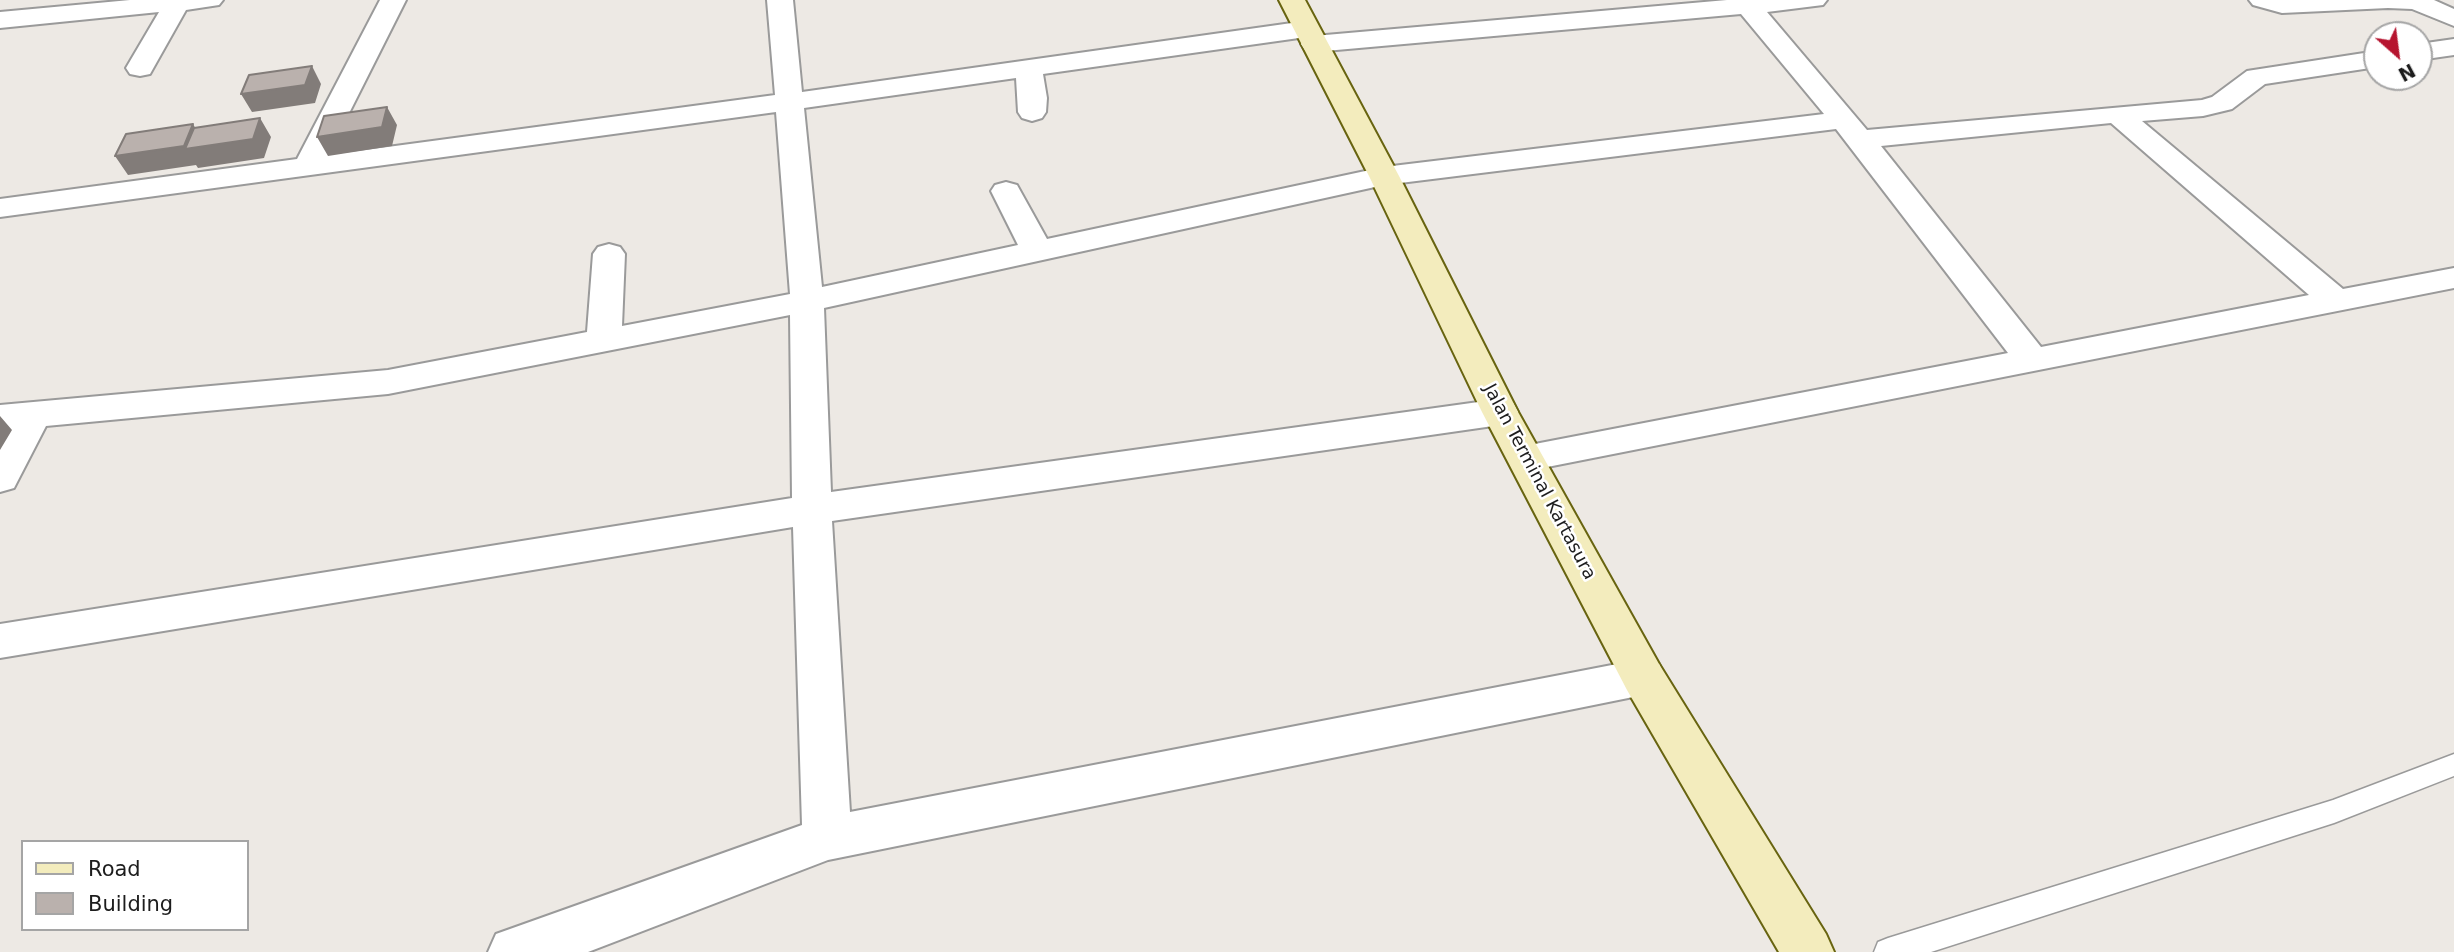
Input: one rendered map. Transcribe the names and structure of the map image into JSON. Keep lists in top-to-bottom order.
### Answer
{
  "streets": {
    "street": ["Jalan Terminal Kartasura"]
  },
  "legend": ["Road", "Building"],
  "north": "bottom right"
}
